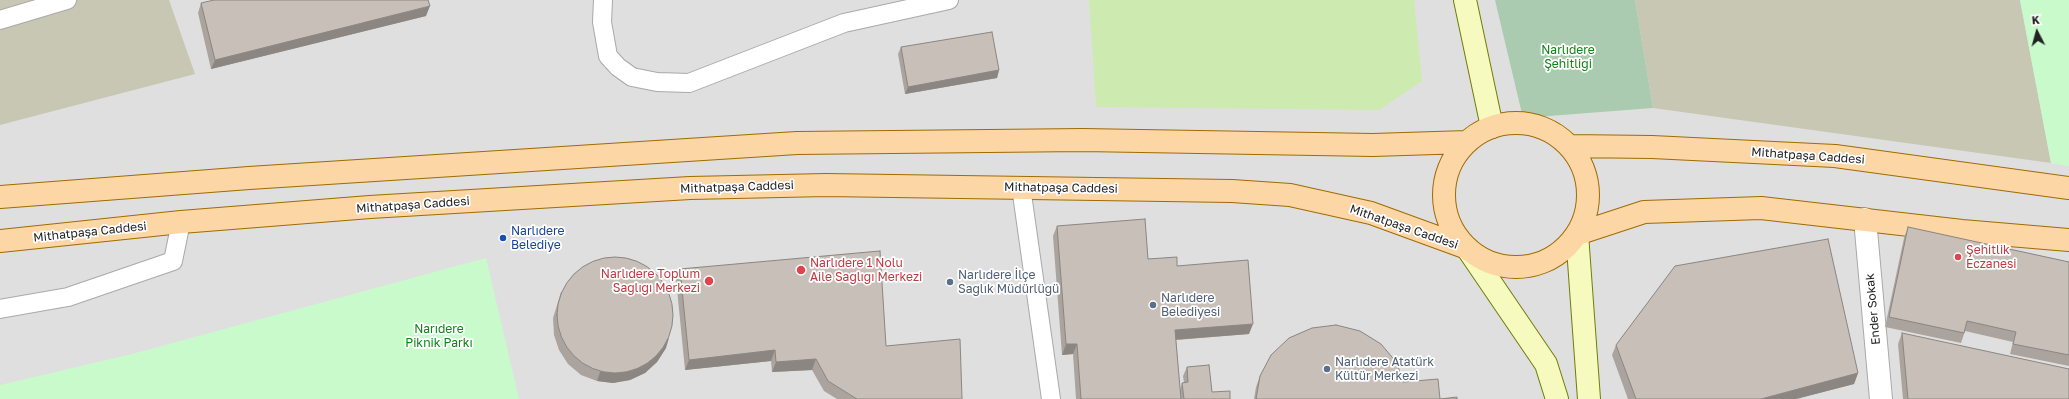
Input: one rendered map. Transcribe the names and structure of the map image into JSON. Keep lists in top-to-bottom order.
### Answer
{
  "streets": {
    "main road": ["Mithatpaşa Caddesi"],
    "street": ["Ender Sokak"]
  },
  "parks": ["Narlıdere Şehitliği", "Narıdere Piknik Parkı"],
  "places": [
    "Narlıdere Belediye",
    "Şehitlik Eczanesi",
    "Narlıdere 1 Nolu Aile Sağlığı Merkezi",
    "Narlıdere Toplum Sağlığı Merkezi",
    "Narlıdere İlçe Sağlık Müdürlüğü",
    "Narlıdere Belediyesi",
    "Narlıdere Atatürk Kültür Merkezi"
  ],
  "north": "top"
}
